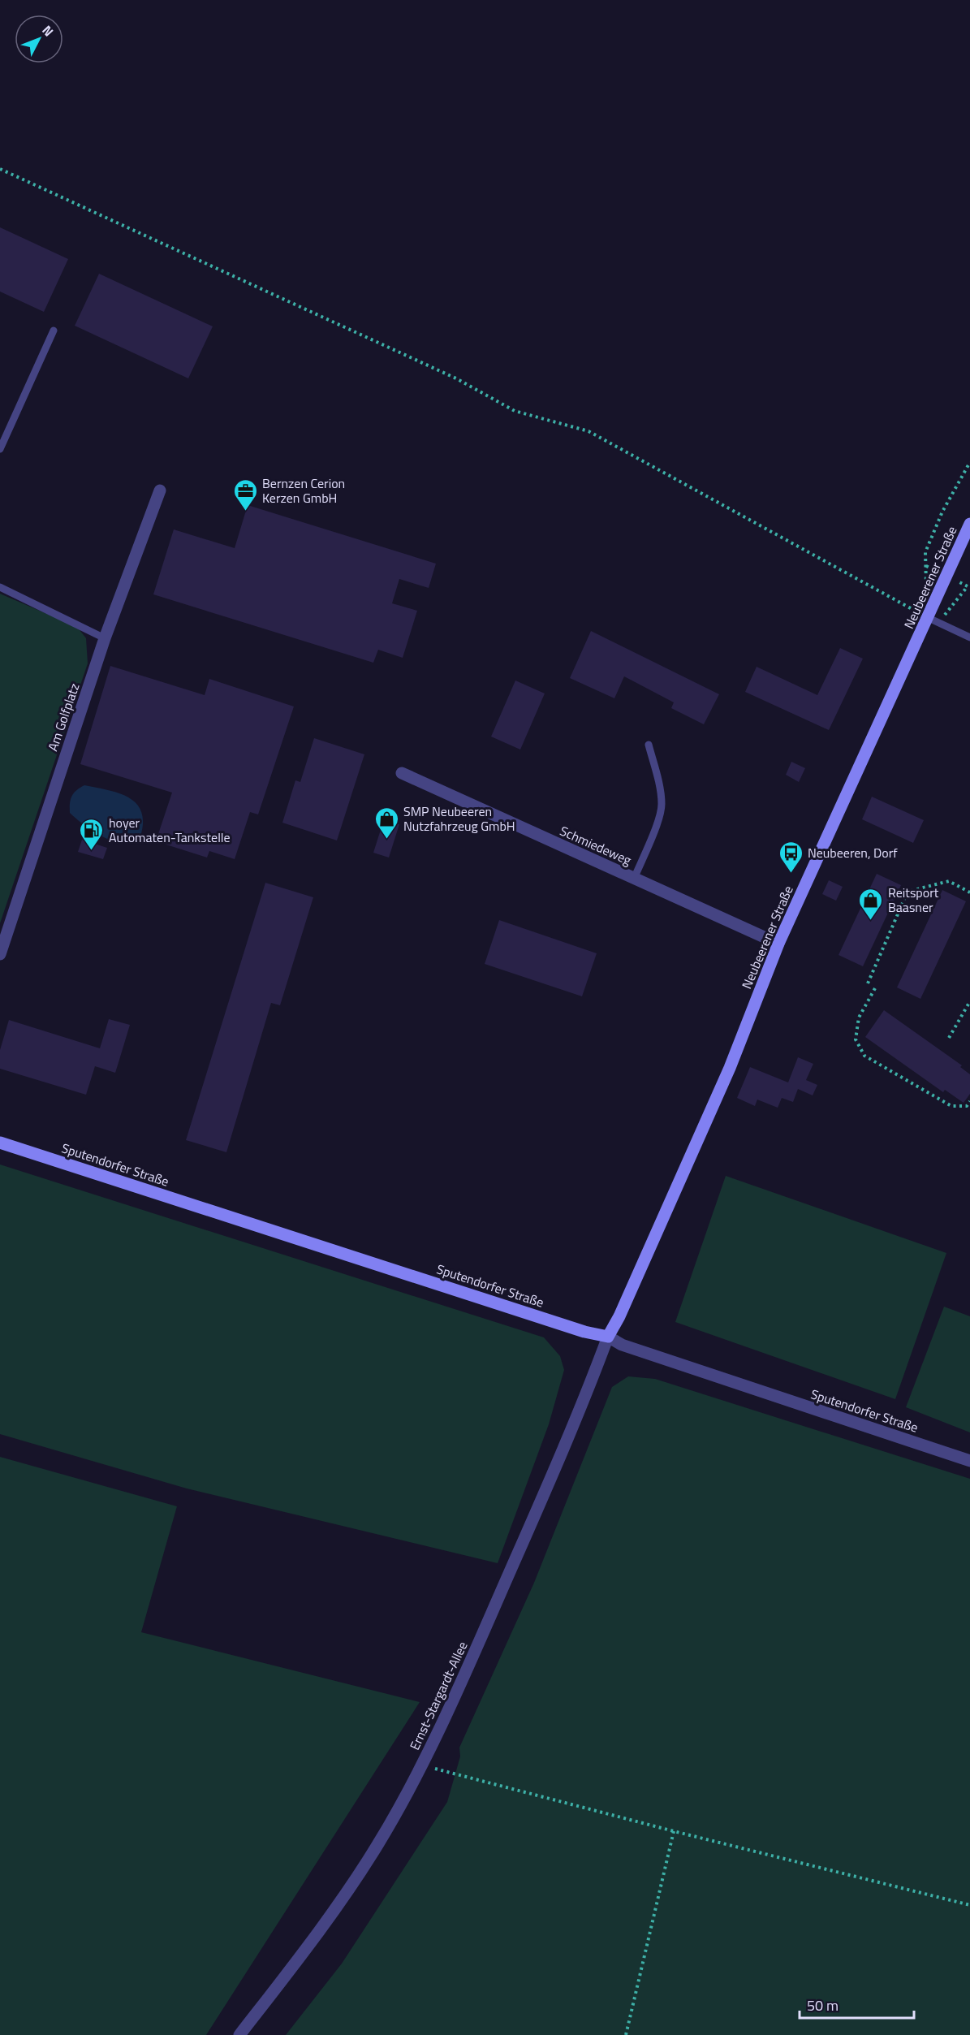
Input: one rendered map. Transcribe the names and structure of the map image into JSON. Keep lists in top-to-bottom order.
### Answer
{
  "streets": {
    "main road": ["Neubeerener Straße", "Sputendorfer Straße"],
    "street": ["Am Golfplatz", "Schmiedeweg", "Ernst-Stargardt-Allee"]
  },
  "crossings": [
    ["Neubeerener Straße", "Schmiedeweg"],
    ["Neubeerener Straße", "Sputendorfer Straße"],
    ["Neubeerener Straße", "Ernst-Stargardt-Allee"],
    ["Sputendorfer Straße", "Ernst-Stargardt-Allee"]
  ],
  "places": {
    "office": ["Bernzen Cerion Kerzen GmbH"],
    "shop": ["SMP Neubeeren Nutzfahrzeug GmbH", "Reitsport Baasner"],
    "fuel station": ["hoyer Automaten-Tankstelle"],
    "bus stop": ["Neubeeren, Dorf"]
  },
  "scale_bar": "50 m",
  "north": "top right"
}
